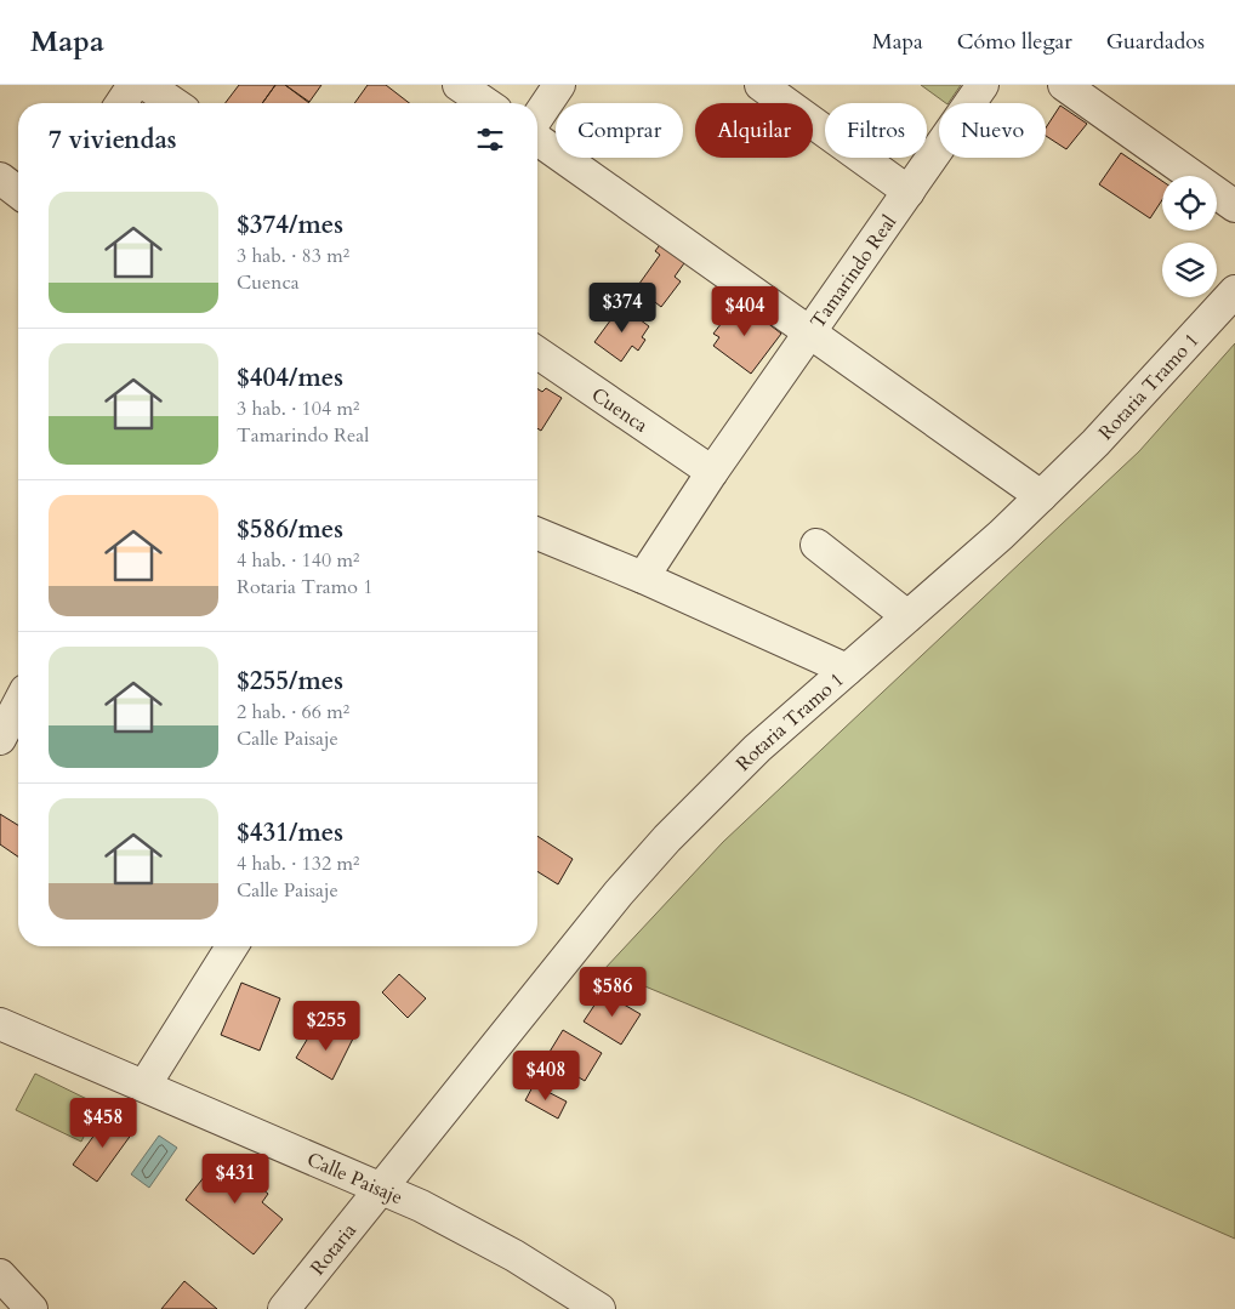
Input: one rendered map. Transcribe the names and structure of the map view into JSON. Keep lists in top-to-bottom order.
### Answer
{
  "streets": {
    "street": [
      "Tamarindo Real",
      "Rotaria Tramo 1",
      "Cuenca",
      "Calle Paisaje",
      "Rotaria"
    ]
  },
  "crossings": [
    ["Tamarindo Real", "Cuenca"],
    ["Rotaria Tramo 1", "Calle Paisaje"],
    ["Rotaria Tramo 1", "Rotaria"],
    ["Calle Paisaje", "Rotaria"]
  ],
  "page": {
    "header": "Mapa",
    "nav": ["Mapa", "Cómo llegar", "Guardados"],
    "chip": [
      "Comprar",
      "Alquilar",
      "Filtros",
      "Nuevo"
    ],
    "heading": "7 viviendas",
    "list": [
      {
        "name": "$374/mes",
        "note": "3 hab. · 83 m² · Cuenca"
      },
      {
        "name": "$404/mes",
        "note": "3 hab. · 104 m² · Tamarindo Real"
      },
      {
        "name": "$586/mes",
        "note": "4 hab. · 140 m² · Rotaria Tramo 1"
      },
      {
        "name": "$255/mes",
        "note": "2 hab. · 66 m² · Calle Paisaje"
      },
      {
        "name": "$431/mes",
        "note": "4 hab. · 132 m² · Calle Paisaje"
      }
    ],
    "price": [
      "$374",
      "$404",
      "$586",
      "$255",
      "$408",
      "$458",
      "$431"
    ]
  }
}
